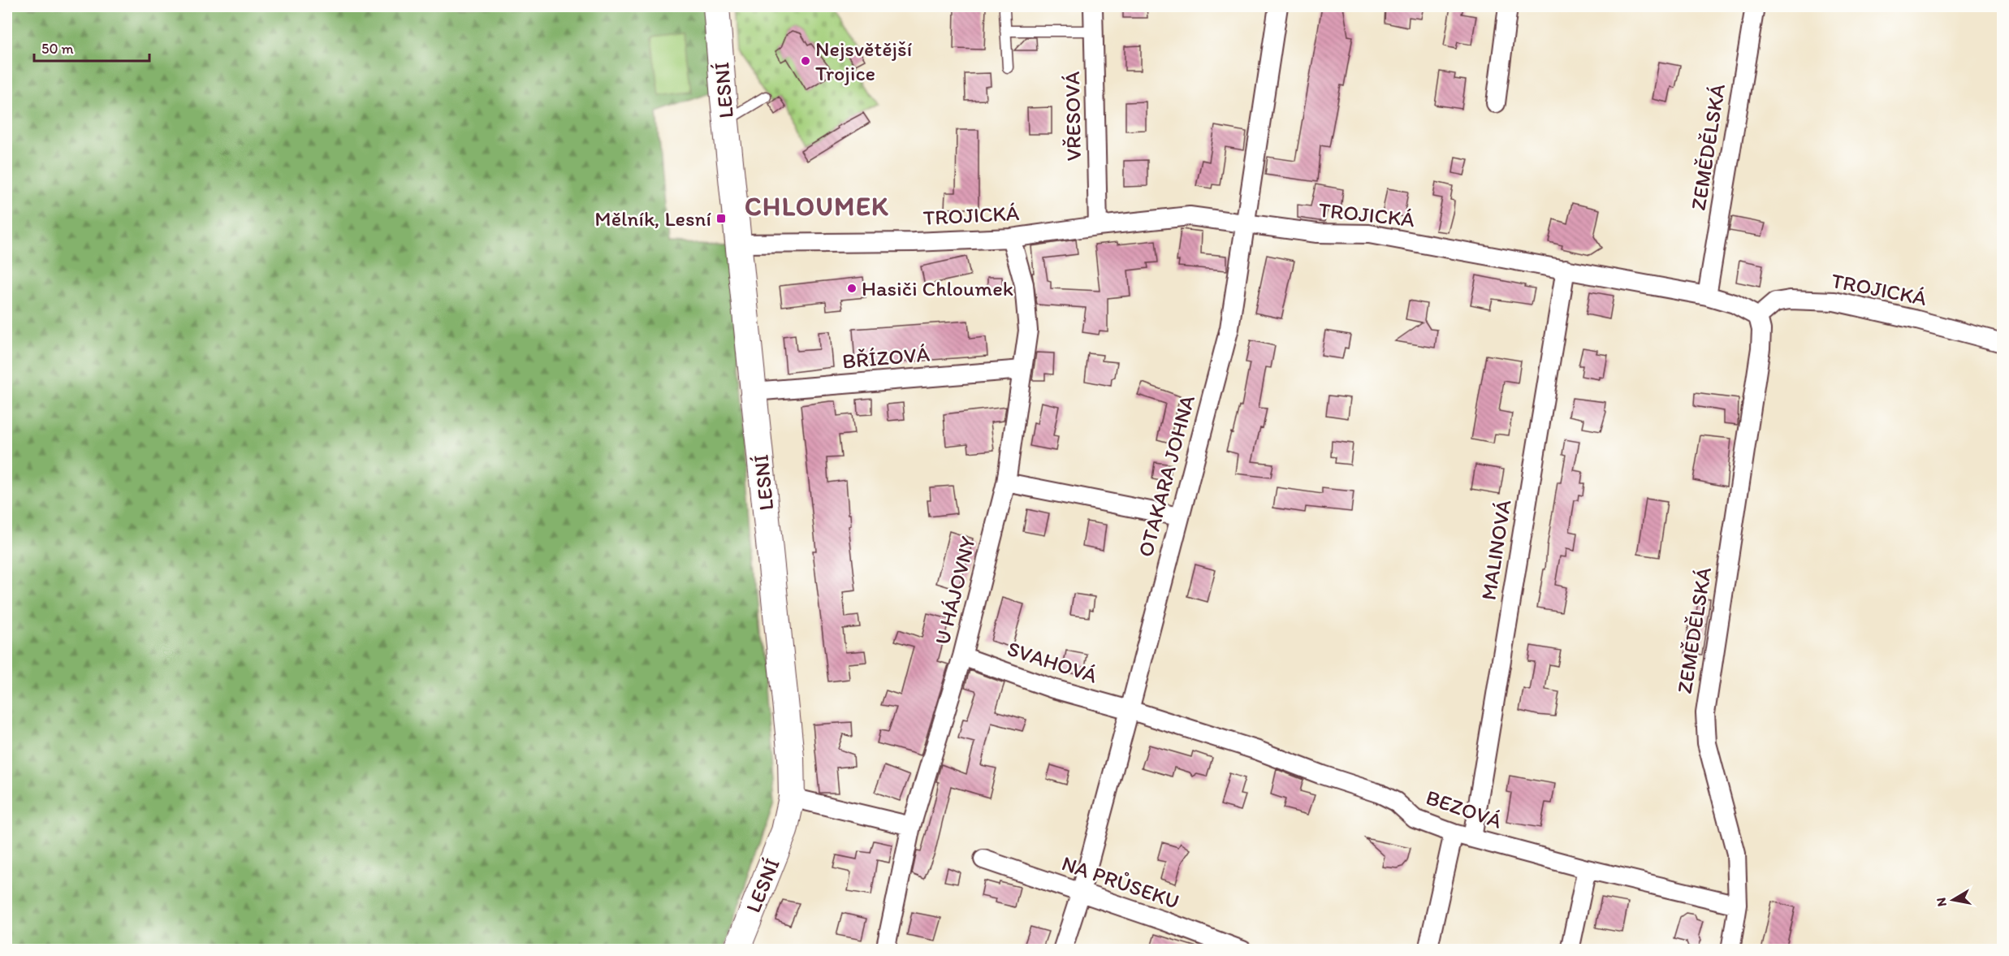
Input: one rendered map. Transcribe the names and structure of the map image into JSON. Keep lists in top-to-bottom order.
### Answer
{
  "streets": {
    "street": [
      "LESNÍ",
      "VŘESOVÁ",
      "ZEMĚDĚLSKÁ",
      "TROJICKÁ",
      "BŘÍZOVÁ",
      "OTAKARA JOHNA",
      "MALINOVÁ",
      "U HÁJOVNY",
      "SVAHOVÁ",
      "BEZOVÁ",
      "NA PRŮSEKU"
    ]
  },
  "crossings": [
    ["LESNÍ", "TROJICKÁ"],
    ["LESNÍ", "BŘÍZOVÁ"],
    ["VŘESOVÁ", "TROJICKÁ"],
    ["ZEMĚDĚLSKÁ", "TROJICKÁ"],
    ["ZEMĚDĚLSKÁ", "BEZOVÁ"],
    ["TROJICKÁ", "OTAKARA JOHNA"],
    ["TROJICKÁ", "MALINOVÁ"],
    ["TROJICKÁ", "U HÁJOVNY"],
    ["BŘÍZOVÁ", "U HÁJOVNY"],
    ["OTAKARA JOHNA", "SVAHOVÁ"],
    ["OTAKARA JOHNA", "BEZOVÁ"],
    ["OTAKARA JOHNA", "NA PRŮSEKU"],
    ["MALINOVÁ", "BEZOVÁ"],
    ["U HÁJOVNY", "SVAHOVÁ"],
    ["SVAHOVÁ", "BEZOVÁ"]
  ],
  "districts": ["CHLOUMEK"],
  "places": {
    "other": ["Nejsvětější Trojice", "Hasiči Chloumek"],
    "transit": ["Mělník, Lesní"]
  },
  "scale_bar": "50 m",
  "north": "left"
}
